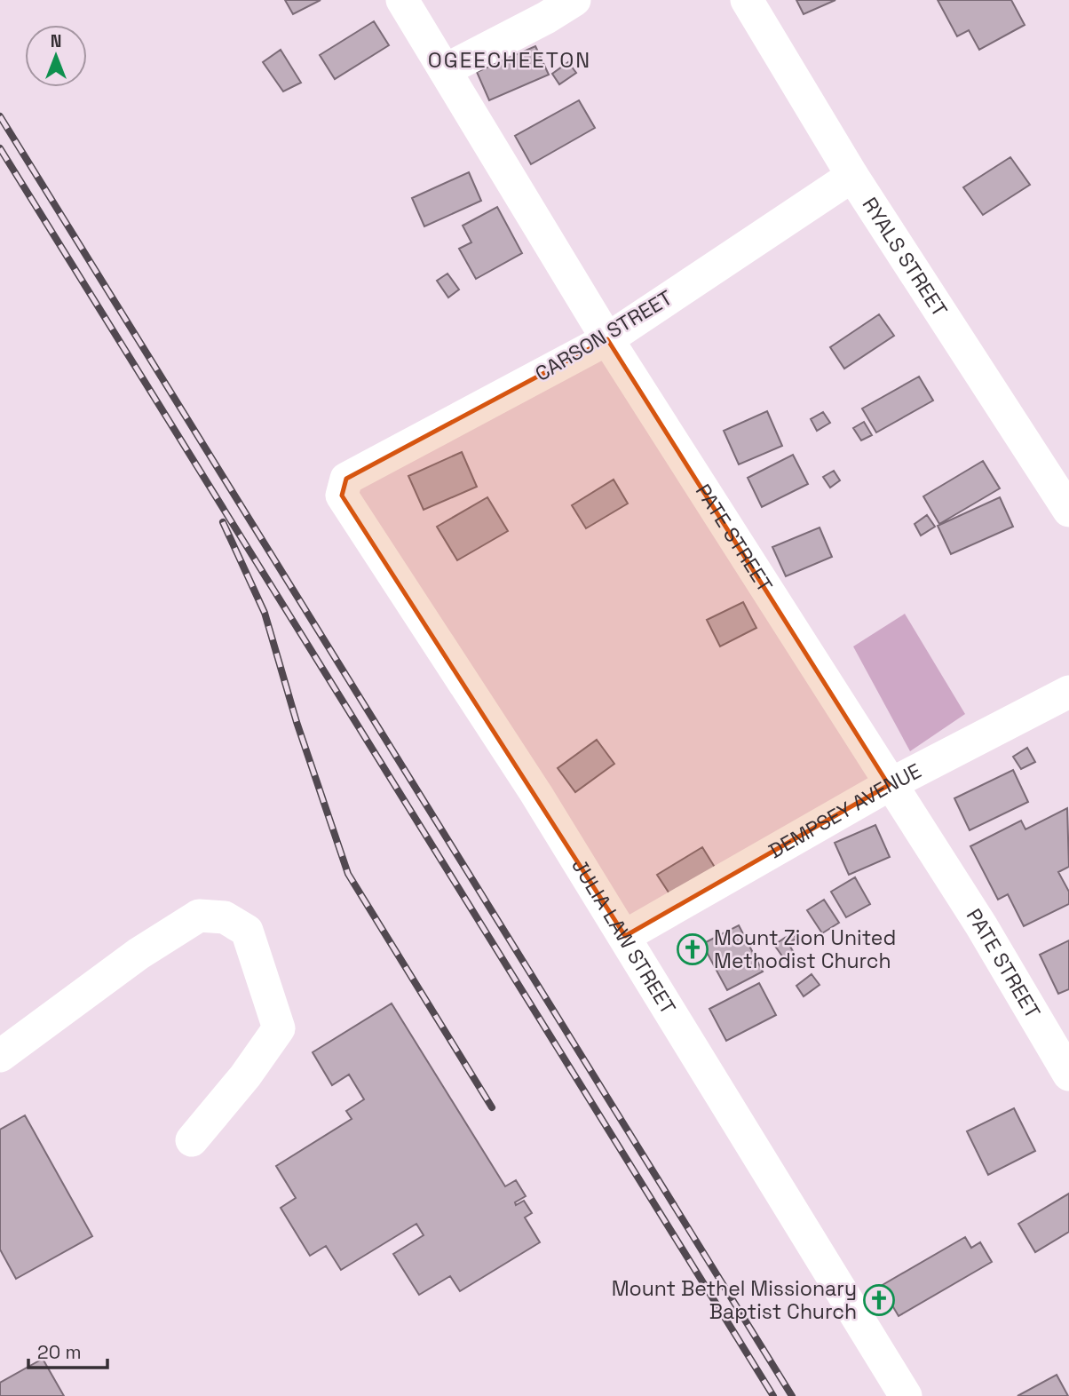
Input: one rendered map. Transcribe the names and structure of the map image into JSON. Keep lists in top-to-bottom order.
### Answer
{
  "streets": {
    "street": [
      "RYALS STREET",
      "CARSON STREET",
      "PATE STREET",
      "DEMPSEY AVENUE",
      "JULIA LAW STREET"
    ]
  },
  "crossings": [
    ["RYALS STREET", "CARSON STREET"],
    ["CARSON STREET", "PATE STREET"],
    ["CARSON STREET", "JULIA LAW STREET"],
    ["PATE STREET", "DEMPSEY AVENUE"],
    ["DEMPSEY AVENUE", "JULIA LAW STREET"]
  ],
  "districts": ["OGEECHEETON"],
  "places": {
    "church": ["Mount Zion United Methodist Church", "Mount Bethel Missionary Baptist Church"]
  },
  "scale_bar": "20 m",
  "north": "top"
}
